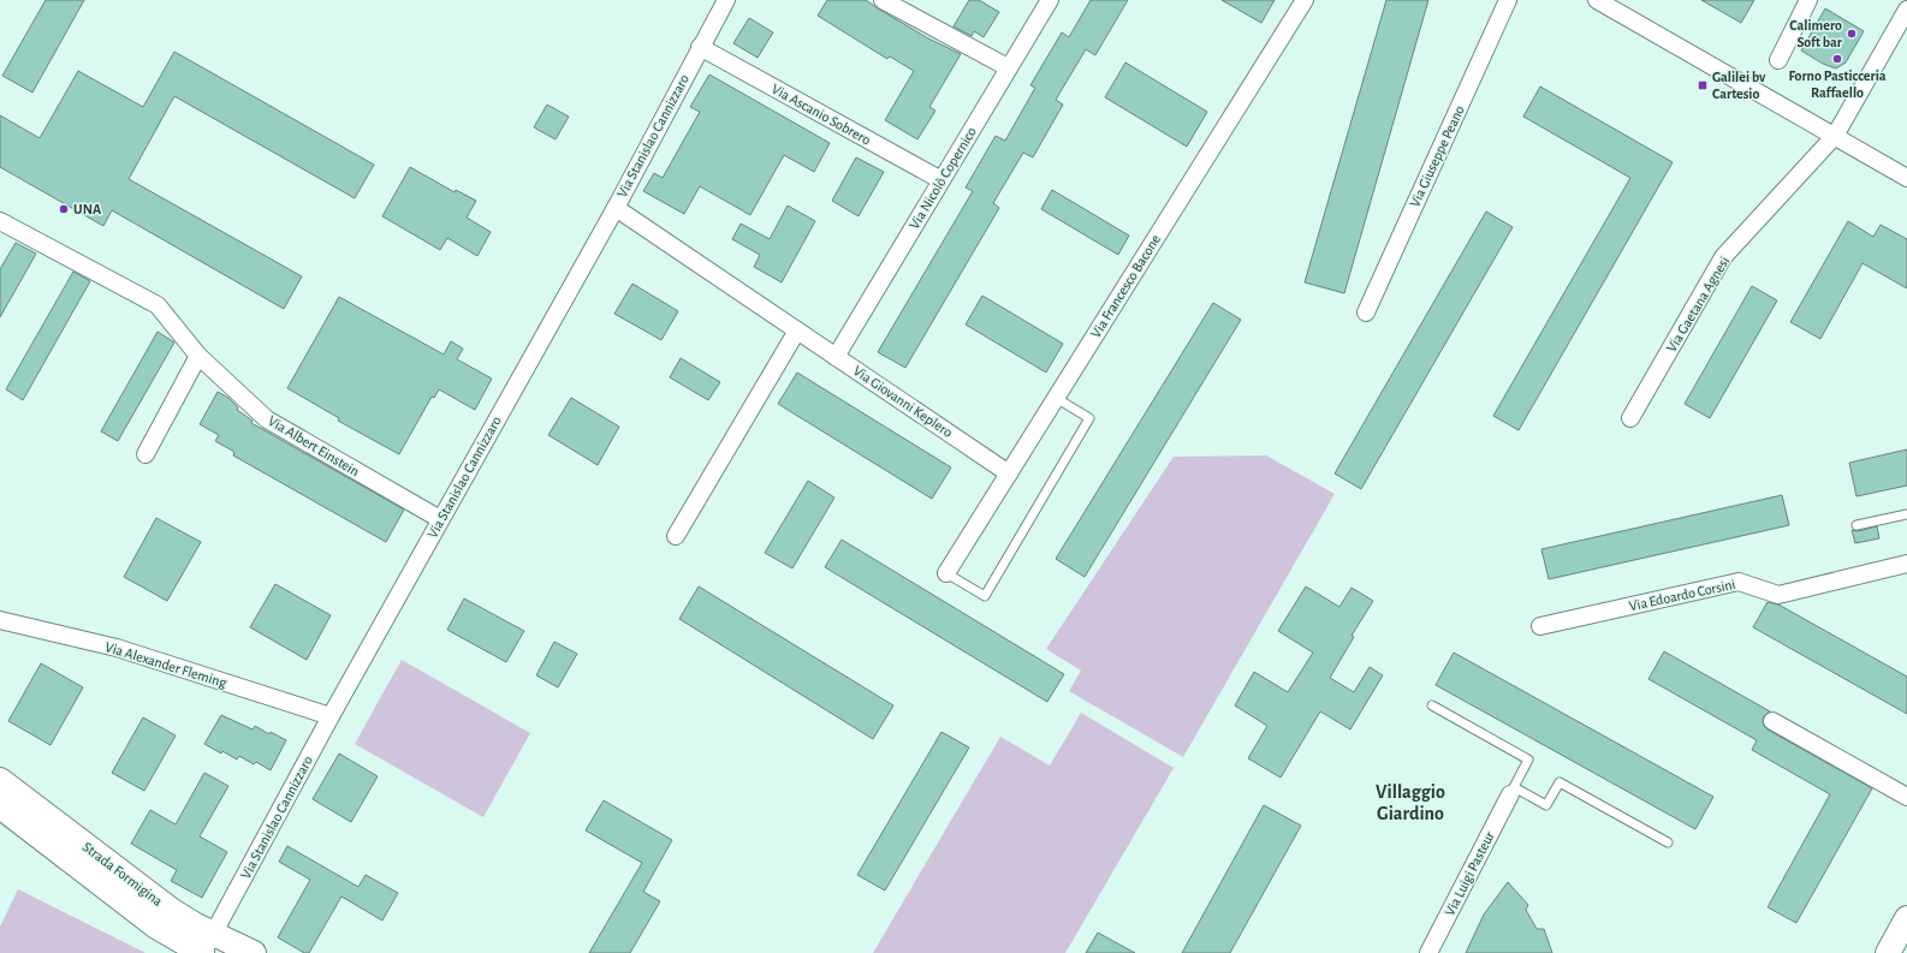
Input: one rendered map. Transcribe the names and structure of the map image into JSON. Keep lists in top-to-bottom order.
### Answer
{
  "streets": {
    "street": [
      "Via Ascanio Sobrero",
      "Via Stanislao Cannizzaro",
      "Via Giuseppe Peano",
      "Via Nicolò Copernico",
      "Via Francesco Bacone",
      "Via Gaetana Agnesi",
      "Via Giovanni Keplero",
      "Via Albert Einstein",
      "Via Edoardo Corsini",
      "Via Alexander Fleming",
      "Strada Formigina",
      "Via Luigi Pasteur"
    ]
  },
  "crossings": [
    ["Via Ascanio Sobrero", "Via Stanislao Cannizzaro"],
    ["Via Ascanio Sobrero", "Via Nicolò Copernico"],
    ["Via Stanislao Cannizzaro", "Via Giovanni Keplero"],
    ["Via Stanislao Cannizzaro", "Via Albert Einstein"],
    ["Via Stanislao Cannizzaro", "Via Alexander Fleming"],
    ["Via Stanislao Cannizzaro", "Strada Formigina"],
    ["Via Nicolò Copernico", "Via Giovanni Keplero"],
    ["Via Francesco Bacone", "Via Giovanni Keplero"]
  ],
  "districts": ["Villaggio Giardino"],
  "places": {
    "other": ["Calimero Soft bar", "Forno Pasticceria Raffaello", "UNA"],
    "transit": ["Galilei bv Cartesio"]
  }
}
